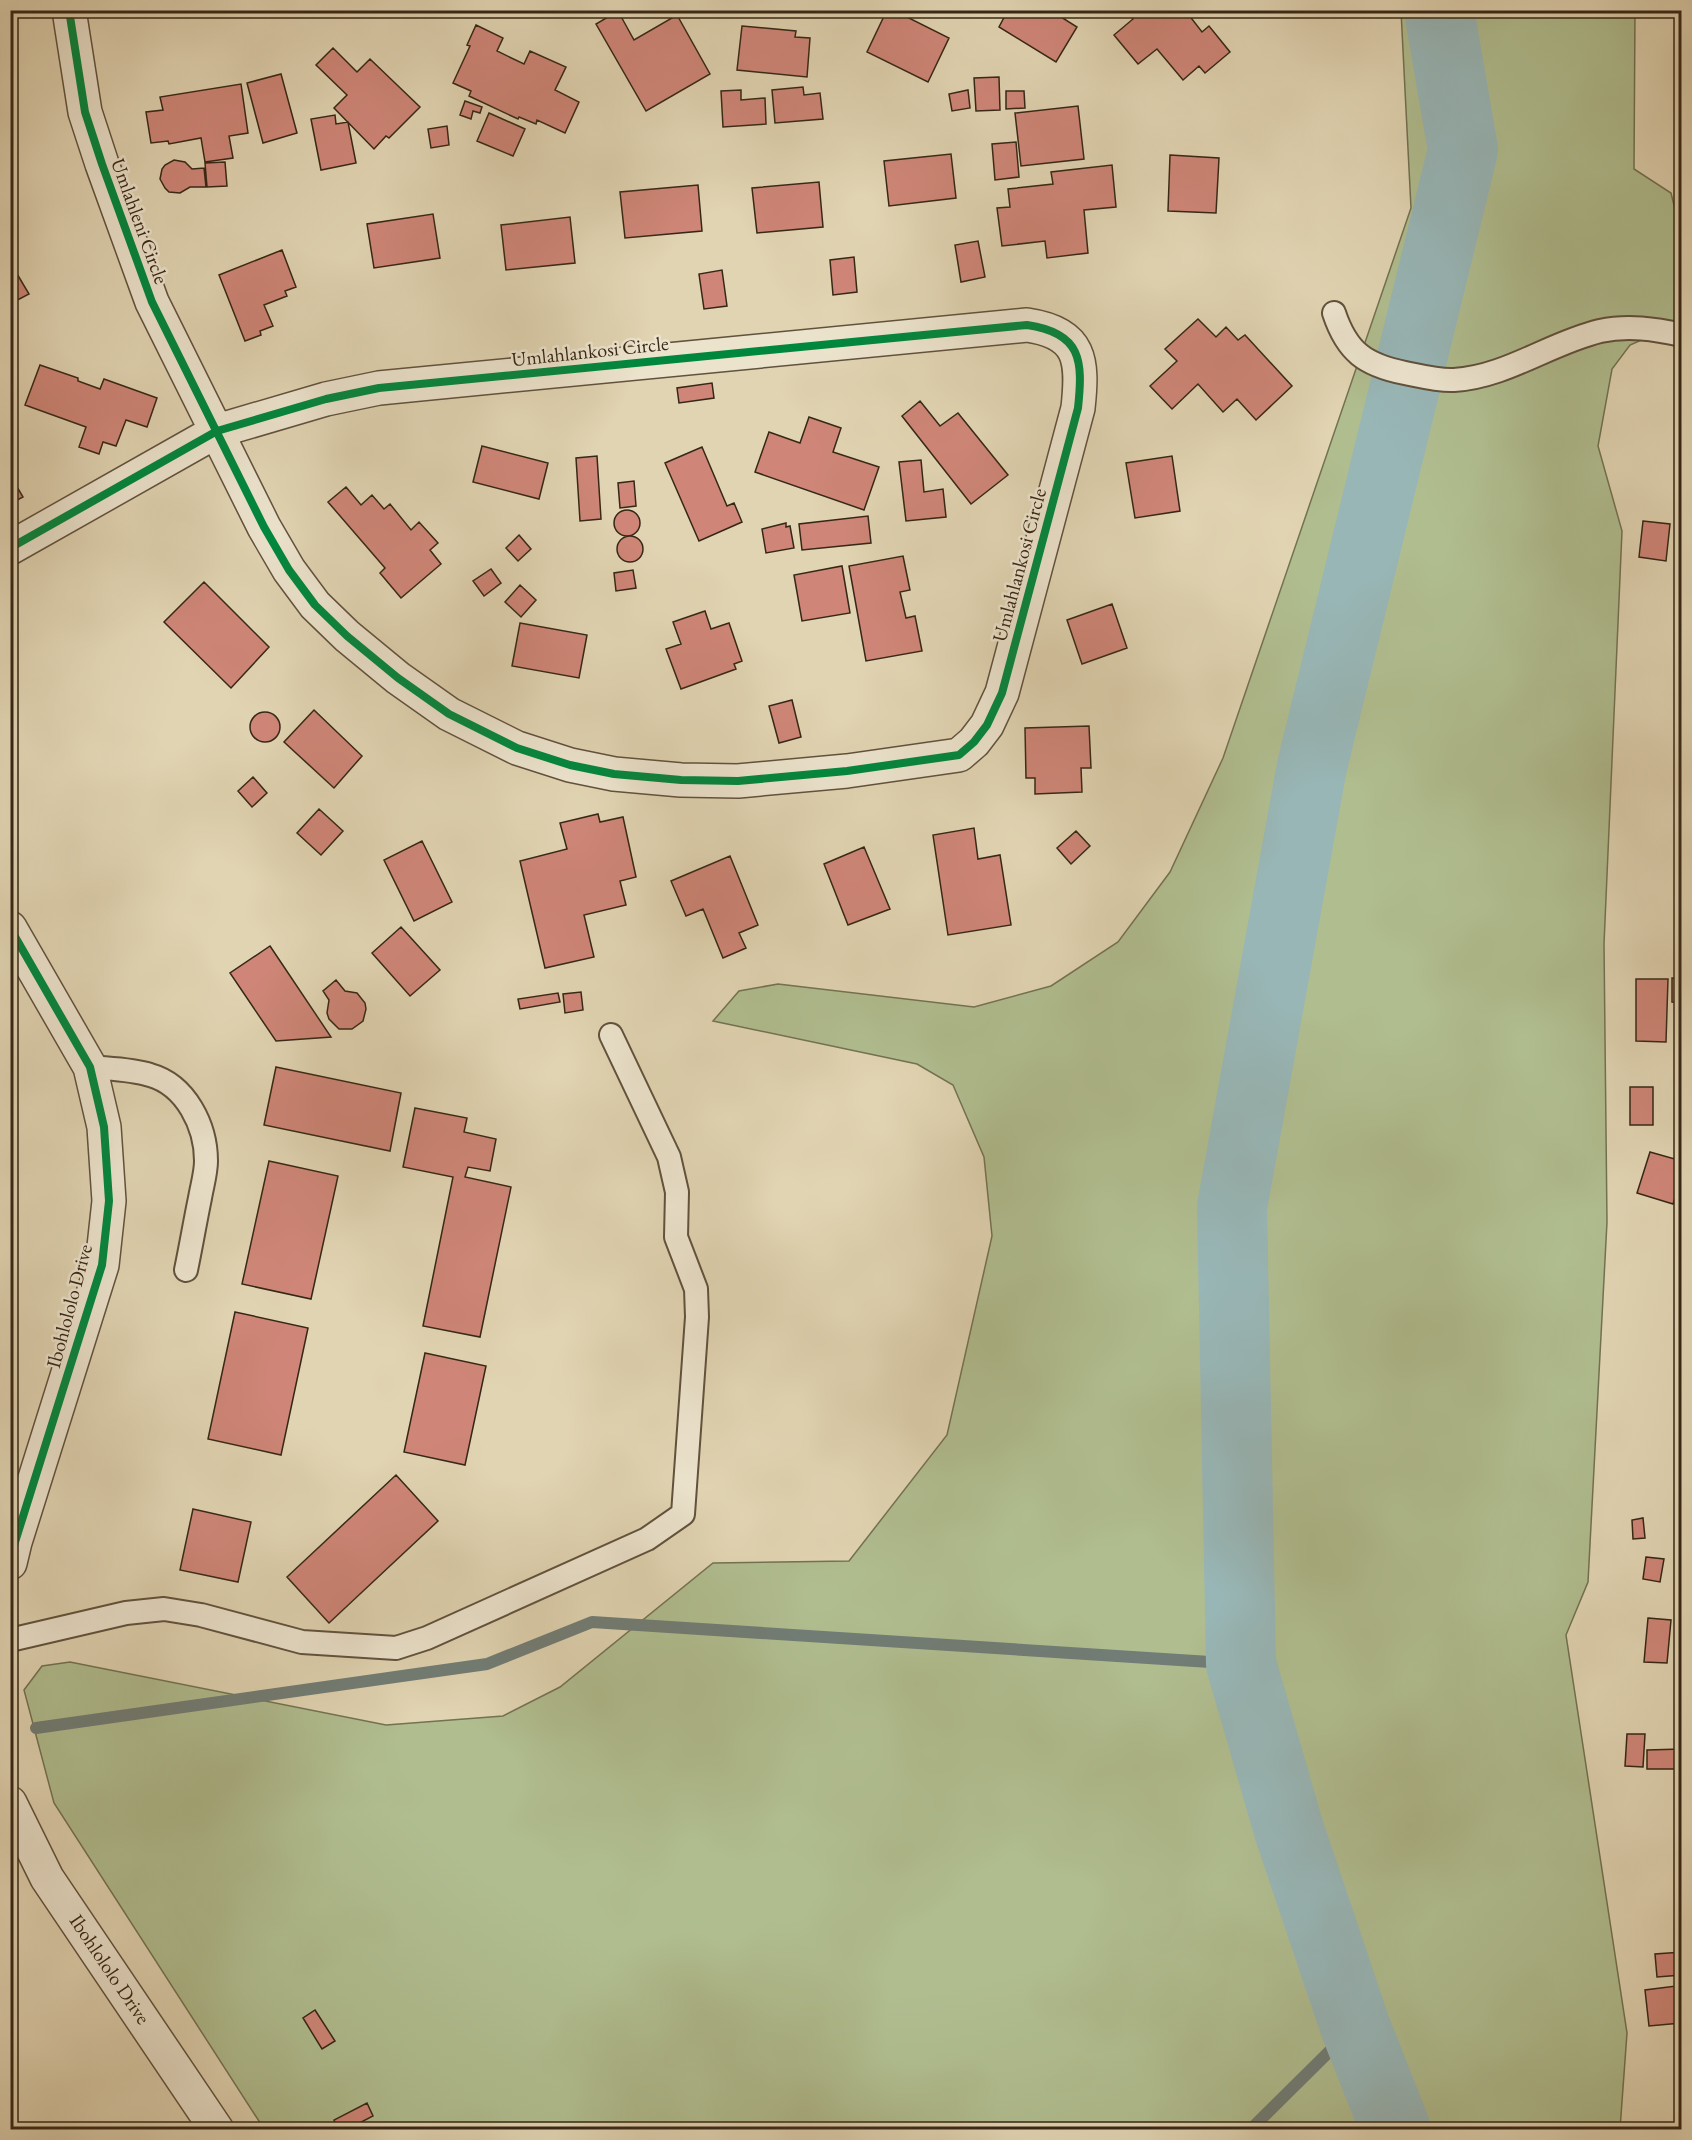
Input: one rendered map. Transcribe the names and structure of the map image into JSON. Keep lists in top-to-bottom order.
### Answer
{
  "streets": {
    "street": ["Umlahleni Circle", "Umlahlankosi Circle", "Ibohlololo Drive"]
  },
  "crossings": [
    ["Umlahleni Circle", "Umlahlankosi Circle"]
  ]
}
